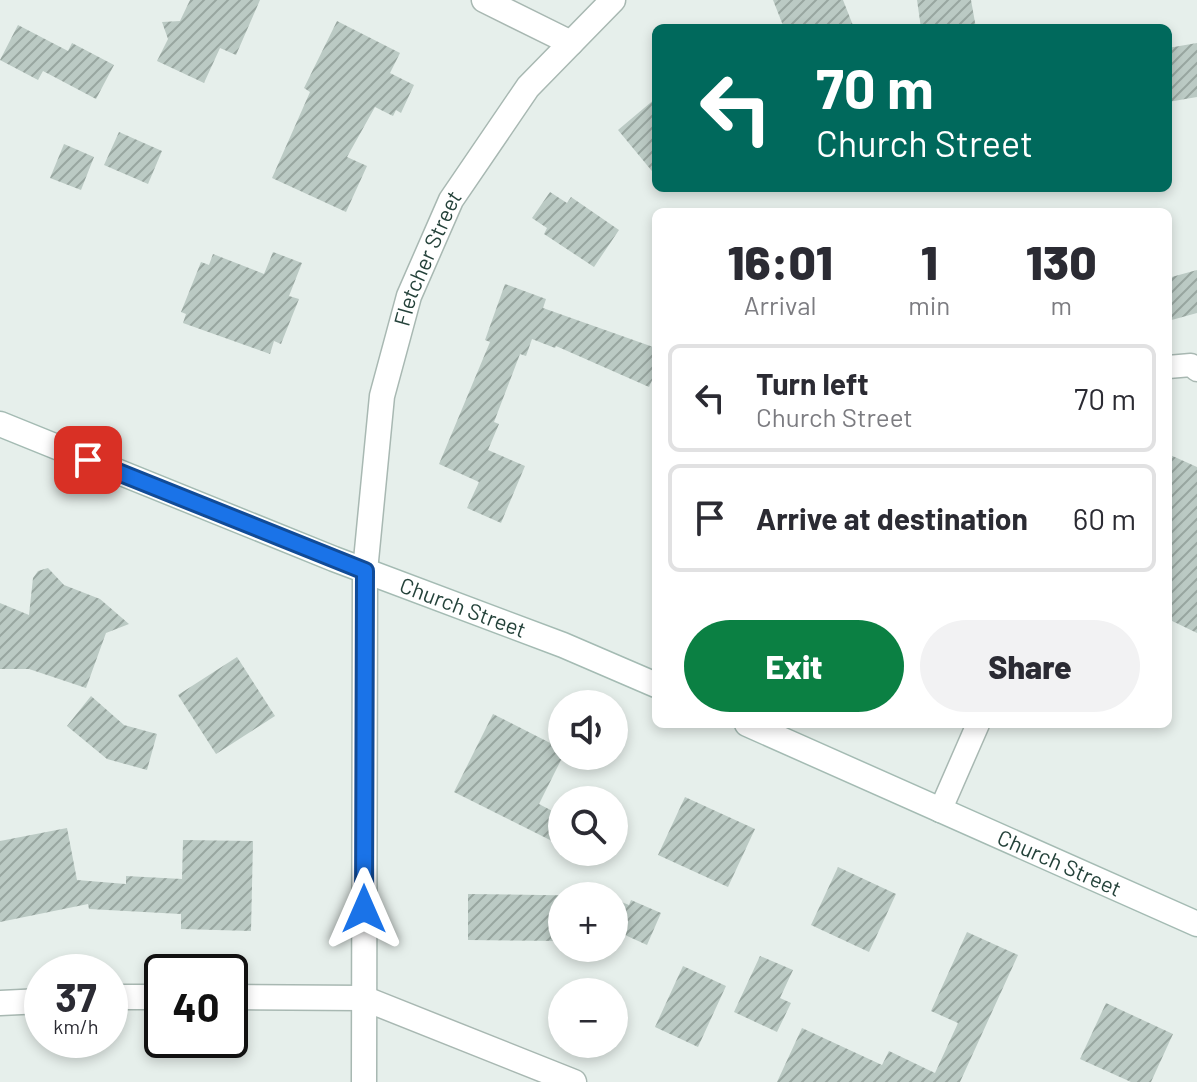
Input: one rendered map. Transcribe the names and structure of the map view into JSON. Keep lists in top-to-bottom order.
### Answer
{
  "streets": {
    "street": ["Fletcher Street", "Church Street"]
  },
  "crossings": [
    ["Fletcher Street", "Church Street"]
  ],
  "page": {
    "turn": ["70 m", "Church Street"],
    "eta": [
      "16:01",
      "Arrival",
      "1",
      "min",
      "130",
      "m"
    ],
    "list": [
      {
        "name": "Turn left",
        "note": "Church Street",
        "value": "70 m"
      },
      {
        "name": "Arrive at destination",
        "value": "60 m"
      }
    ],
    "buttons": ["Exit", "Share"],
    "map_buttons": ["+", "−"],
    "speed": "37 km/h",
    "limit": "40"
  }
}
